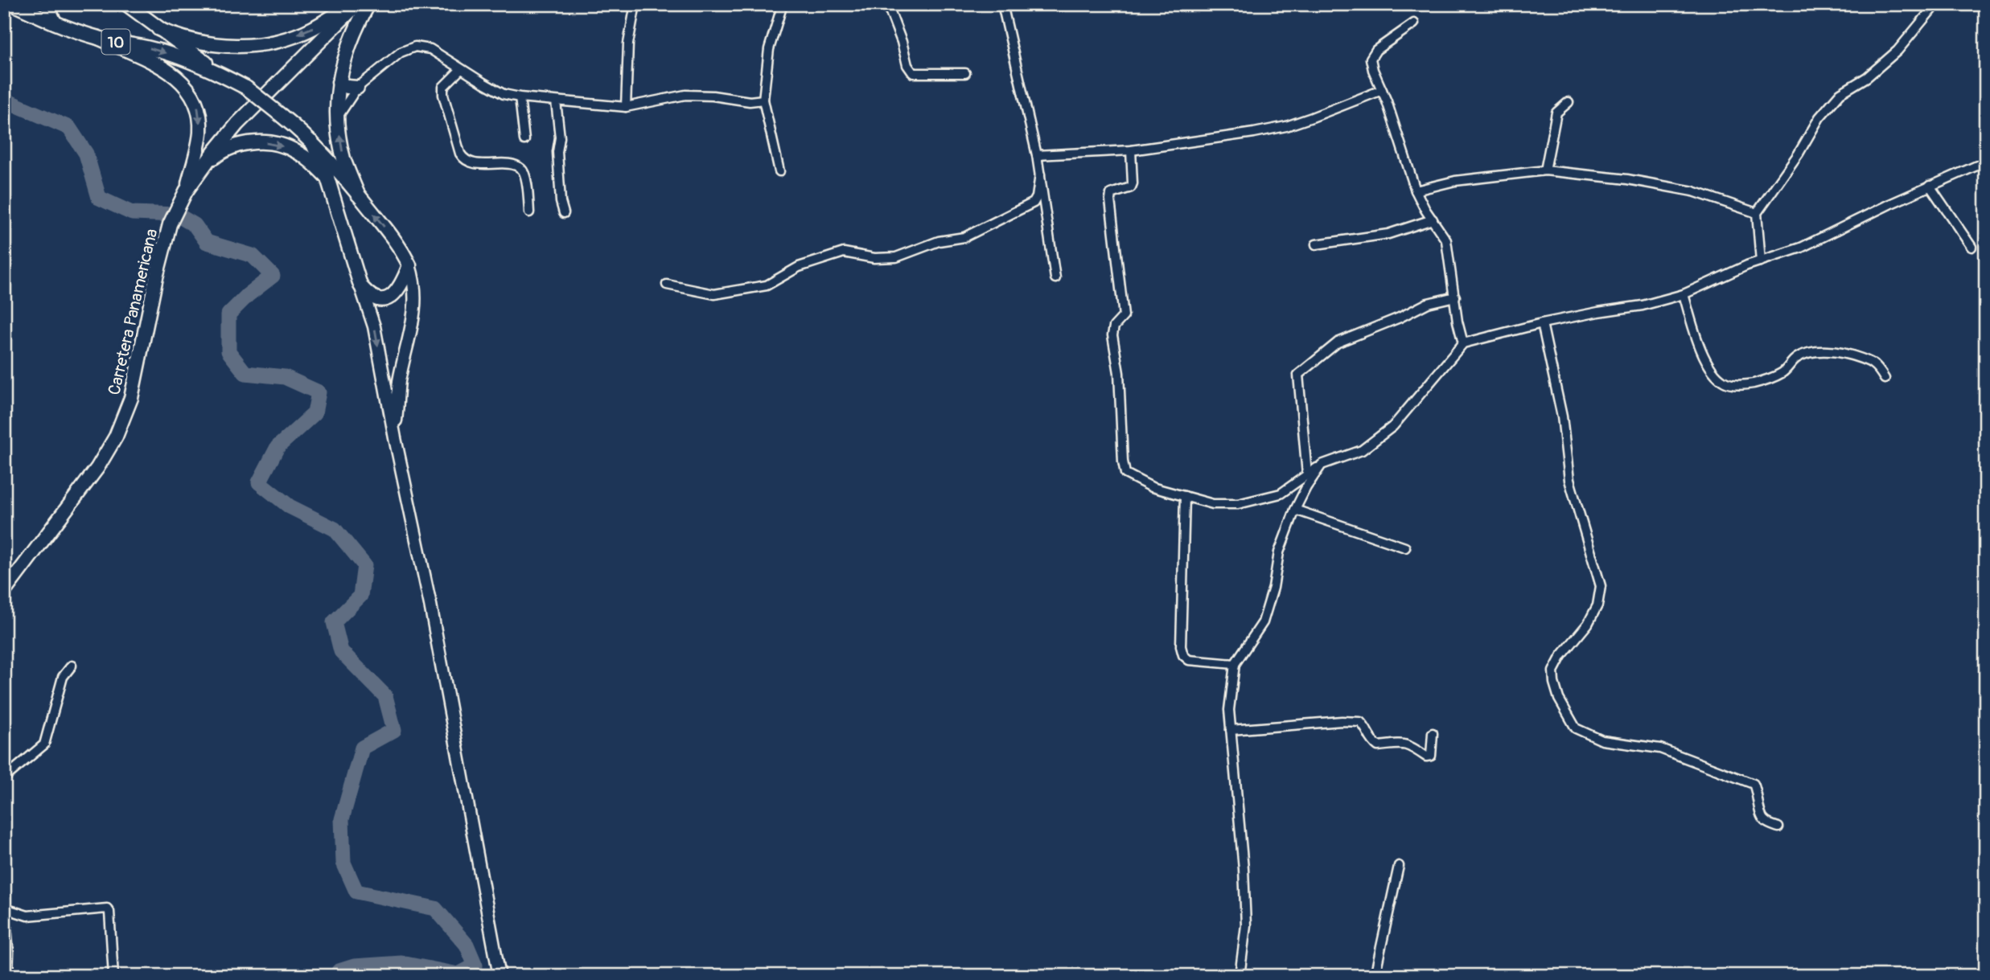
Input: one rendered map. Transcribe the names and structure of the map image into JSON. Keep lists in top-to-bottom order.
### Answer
{
  "streets": {
    "main road": ["10", "Carretera Panamericana"]
  }
}
